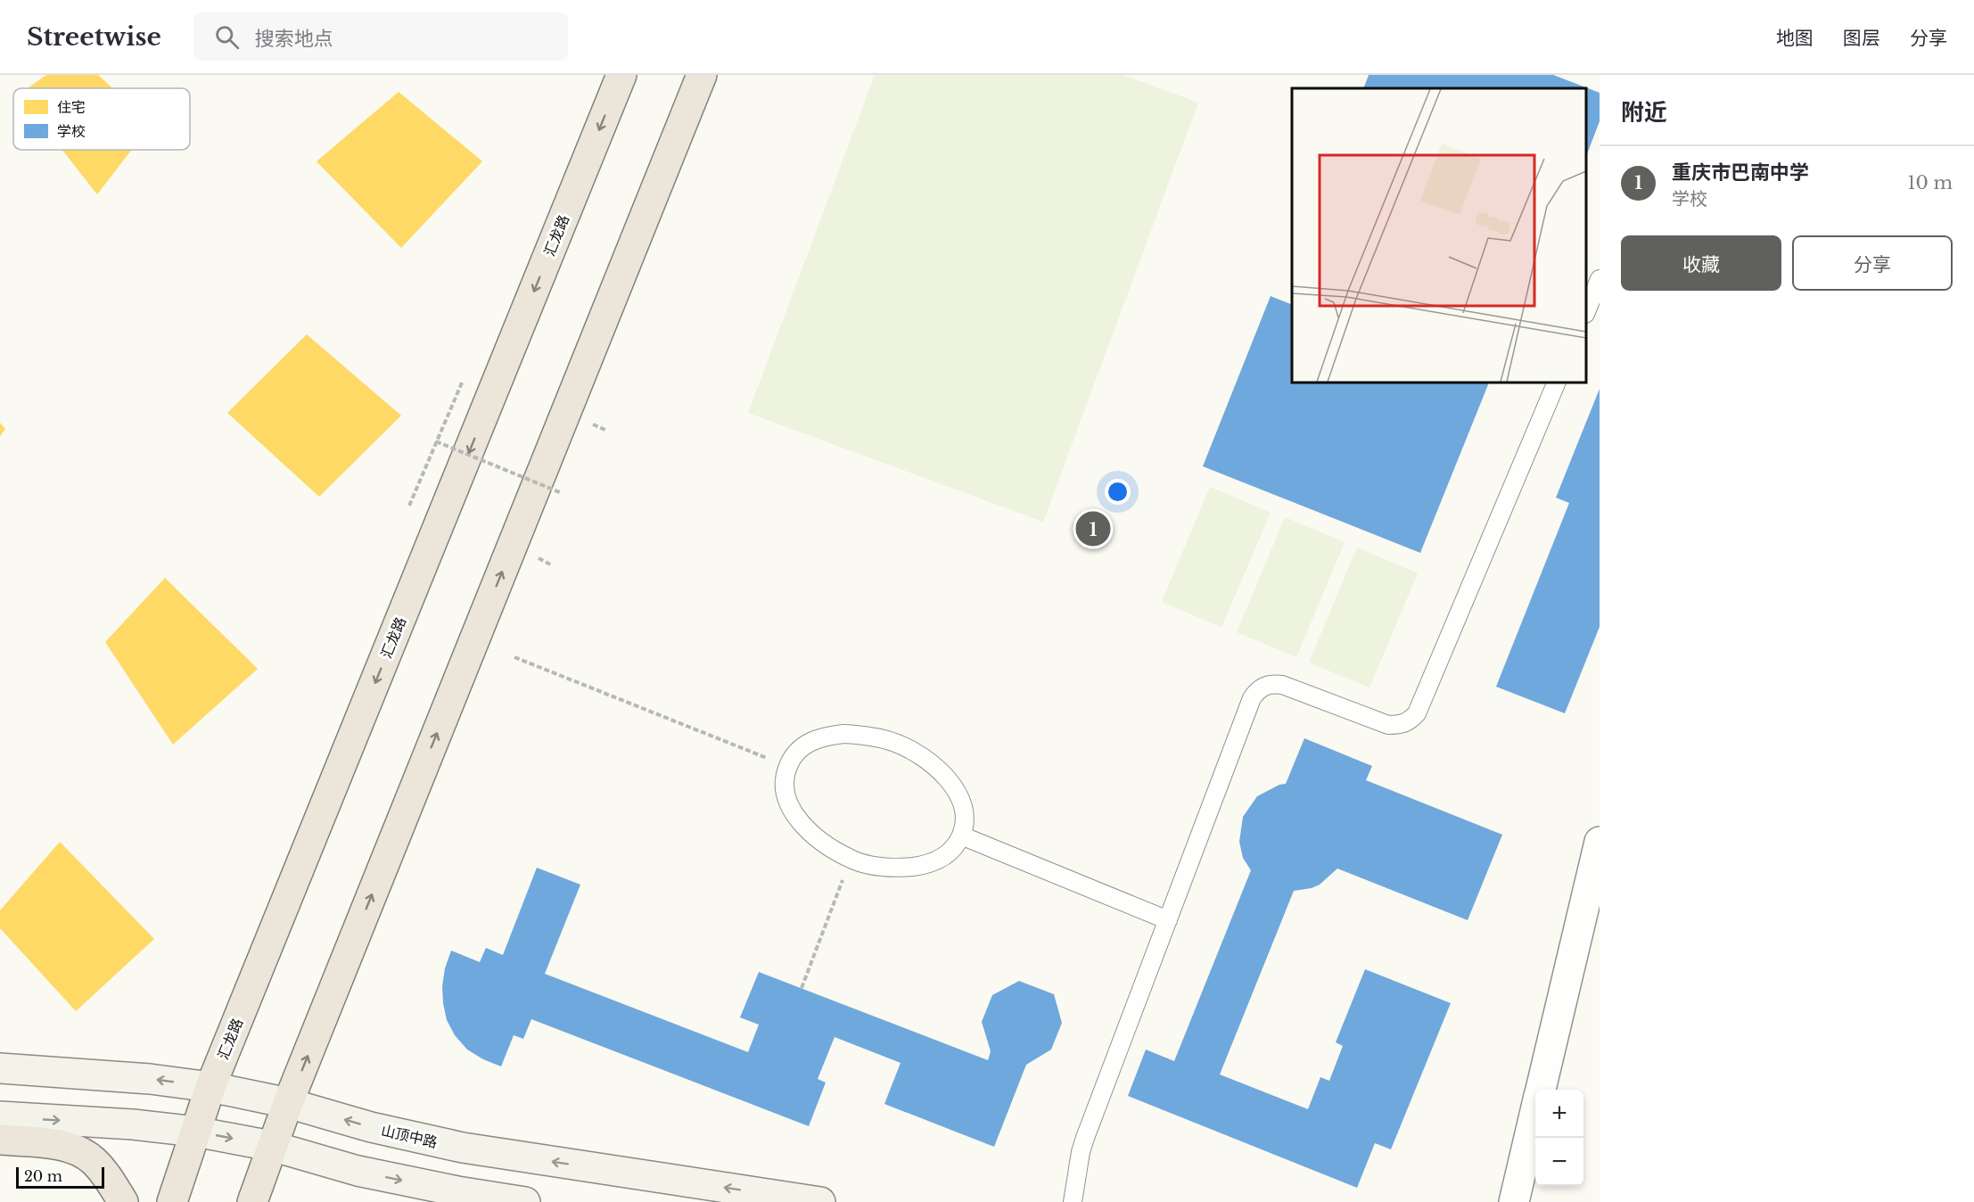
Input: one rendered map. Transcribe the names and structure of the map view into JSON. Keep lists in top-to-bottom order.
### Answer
{
  "streets": {
    "main road": ["汇龙路", "山顶中路"]
  },
  "crossings": [
    ["汇龙路", "山顶中路"]
  ],
  "legend": ["住宅", "学校"],
  "scale_bar": "20 m",
  "page": {
    "header": "Streetwise",
    "search": "搜索地点",
    "nav": ["地图", "图层", "分享"],
    "heading": "附近",
    "list": [
      {
        "mark": "1",
        "name": "重庆市巴南中学",
        "note": "学校",
        "value": "10 m"
      }
    ],
    "buttons": ["收藏", "分享"],
    "pins": "1",
    "map_buttons": ["+", "−"],
    "scale": "20 m"
  }
}
